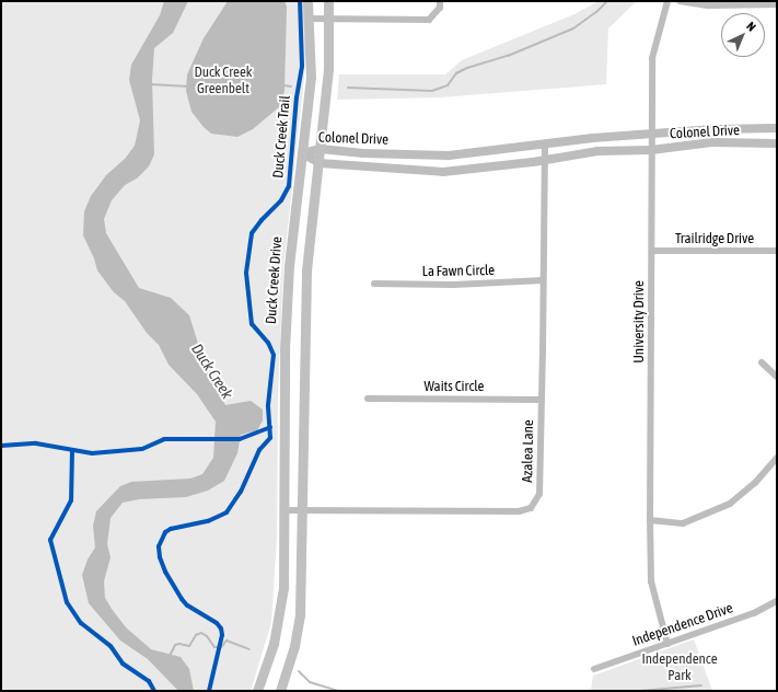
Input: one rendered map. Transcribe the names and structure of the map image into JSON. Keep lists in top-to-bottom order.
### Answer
{
  "streets": {
    "main road": ["Duck Creek Drive"],
    "street": [
      "Colonel Drive",
      "Trailridge Drive",
      "La Fawn Circle",
      "University Drive",
      "Waits Circle",
      "Azalea Lane",
      "Independence Drive"
    ],
    "cycle path": ["Duck Creek Trail"]
  },
  "crossings": [
    ["Colonel Drive", "Duck Creek Drive"],
    ["Colonel Drive", "University Drive"],
    ["Colonel Drive", "Azalea Lane"],
    ["Trailridge Drive", "University Drive"],
    ["La Fawn Circle", "Azalea Lane"],
    ["Duck Creek Drive", "Azalea Lane"],
    ["University Drive", "Independence Drive"],
    ["Waits Circle", "Azalea Lane"]
  ],
  "water": ["Duck Creek"],
  "parks": ["Duck Creek Greenbelt", "Independence Park"],
  "north": "top right"
}
